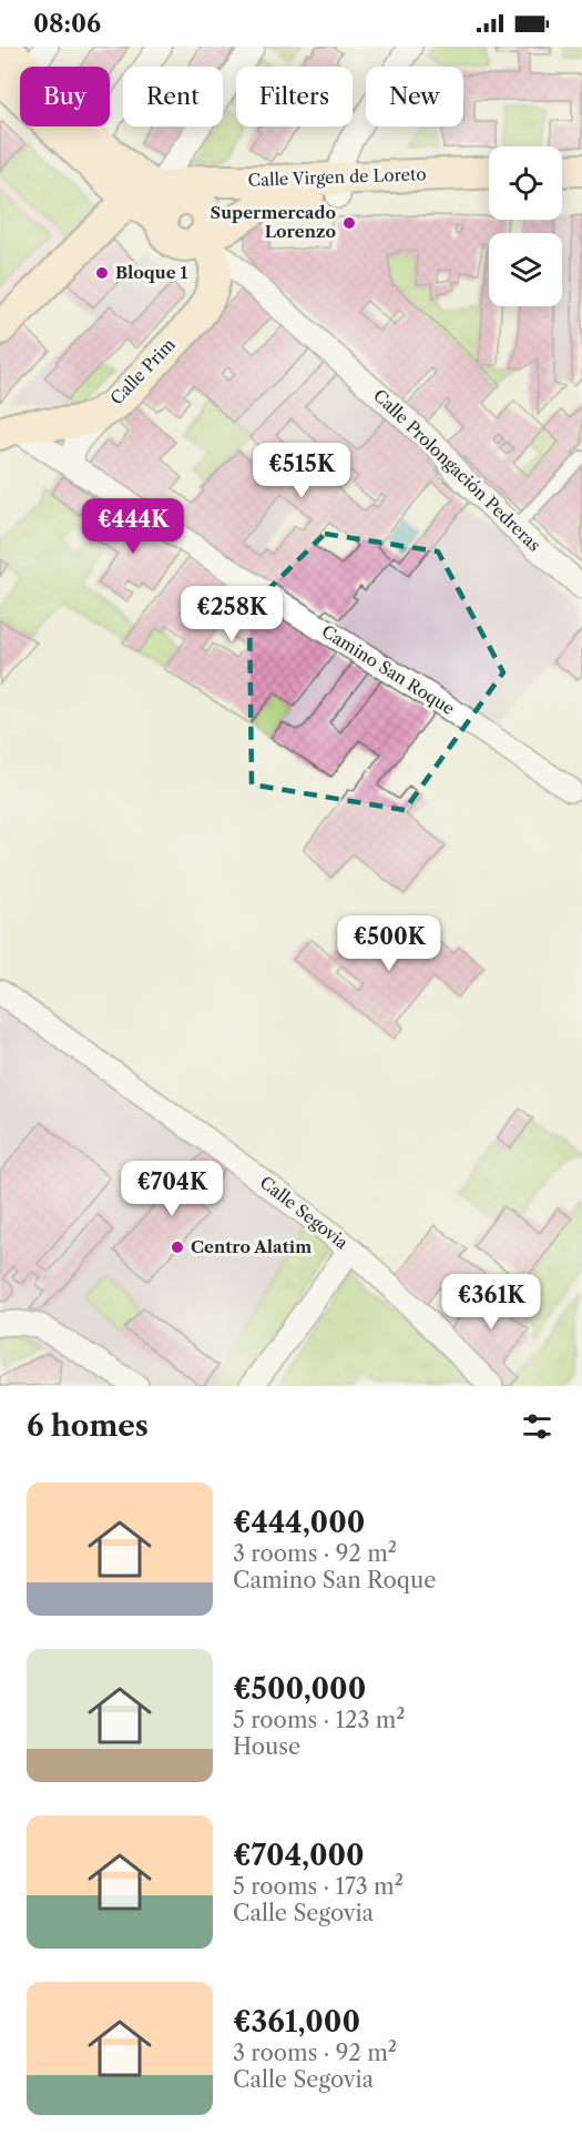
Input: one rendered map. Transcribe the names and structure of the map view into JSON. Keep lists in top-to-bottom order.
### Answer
{
  "streets": {
    "main road": ["Calle Virgen de Loreto", "Calle Prim"],
    "street": ["Calle Prolongación Pedreras", "Camino San Roque", "Calle Segovia"]
  },
  "crossings": [
    ["Calle Virgen de Loreto", "Calle Prim"],
    ["Calle Virgen de Loreto", "Calle Prolongación Pedreras"],
    ["Calle Prim", "Calle Prolongación Pedreras"],
    ["Calle Prim", "Camino San Roque"]
  ],
  "places": ["Supermercado Lorenzo", "Bloque 1", "Centro Alatim"],
  "page": {
    "status": "08:06",
    "chip": [
      "Buy",
      "Rent",
      "Filters",
      "New"
    ],
    "price": [
      "€515K",
      "€444K",
      "€258K",
      "€500K",
      "€704K",
      "€361K"
    ],
    "heading": "6 homes",
    "list": [
      {
        "name": "€444,000",
        "note": "3 rooms · 92 m² · Camino San Roque"
      },
      {
        "name": "€500,000",
        "note": "5 rooms · 123 m² · House"
      },
      {
        "name": "€704,000",
        "note": "5 rooms · 173 m² · Calle Segovia"
      },
      {
        "name": "€361,000",
        "note": "3 rooms · 92 m² · Calle Segovia"
      }
    ]
  }
}
